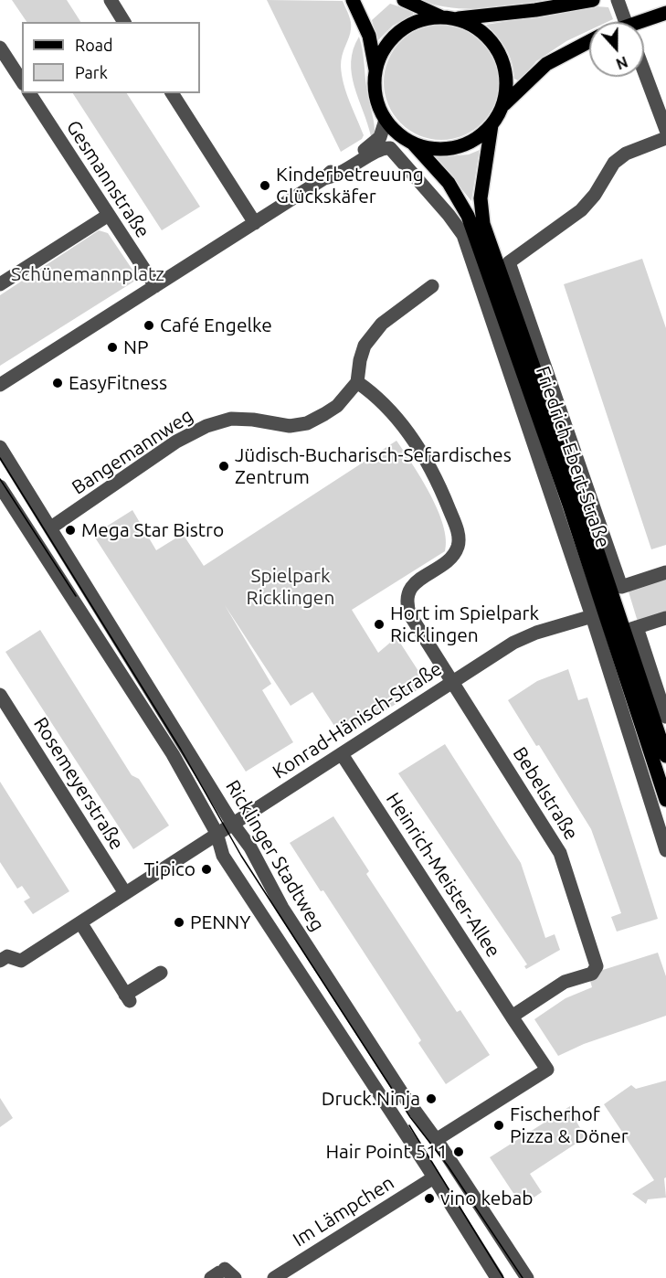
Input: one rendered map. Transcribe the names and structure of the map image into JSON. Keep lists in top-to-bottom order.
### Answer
{
  "streets": {
    "main road": ["Friedrich-Ebert-Straße"],
    "street": [
      "Gesmannstraße",
      "Bangemannweg",
      "Konrad-Hänisch-Straße",
      "Rosemeyerstraße",
      "Bebelstraße",
      "Ricklinger Stadtweg",
      "Heinrich-Meister-Allee",
      "Im Lämpchen"
    ]
  },
  "crossings": [
    ["Bangemannweg", "Bebelstraße"],
    ["Bangemannweg", "Ricklinger Stadtweg"],
    ["Friedrich-Ebert-Straße", "Konrad-Hänisch-Straße"],
    ["Konrad-Hänisch-Straße", "Rosemeyerstraße"],
    ["Konrad-Hänisch-Straße", "Bebelstraße"],
    ["Konrad-Hänisch-Straße", "Ricklinger Stadtweg"],
    ["Konrad-Hänisch-Straße", "Heinrich-Meister-Allee"],
    ["Bebelstraße", "Heinrich-Meister-Allee"],
    ["Ricklinger Stadtweg", "Heinrich-Meister-Allee"],
    ["Ricklinger Stadtweg", "Im Lämpchen"]
  ],
  "parks": ["Schünemannplatz", "Spielpark Ricklingen"],
  "places": [
    "Kinderbetreuung Glückskäfer",
    "Café Engelke",
    "NP",
    "EasyFitness",
    "Jüdisch-Bucharisch-Sefardisches Zentrum",
    "Mega Star Bistro",
    "Hort im Spielpark Ricklingen",
    "Tipico",
    "PENNY",
    "Druck.Ninja",
    "Fischerhof Pizza & Döner",
    "Hair Point 511",
    "vino kebab"
  ],
  "legend": ["Road", "Park"],
  "north": "bottom"
}
